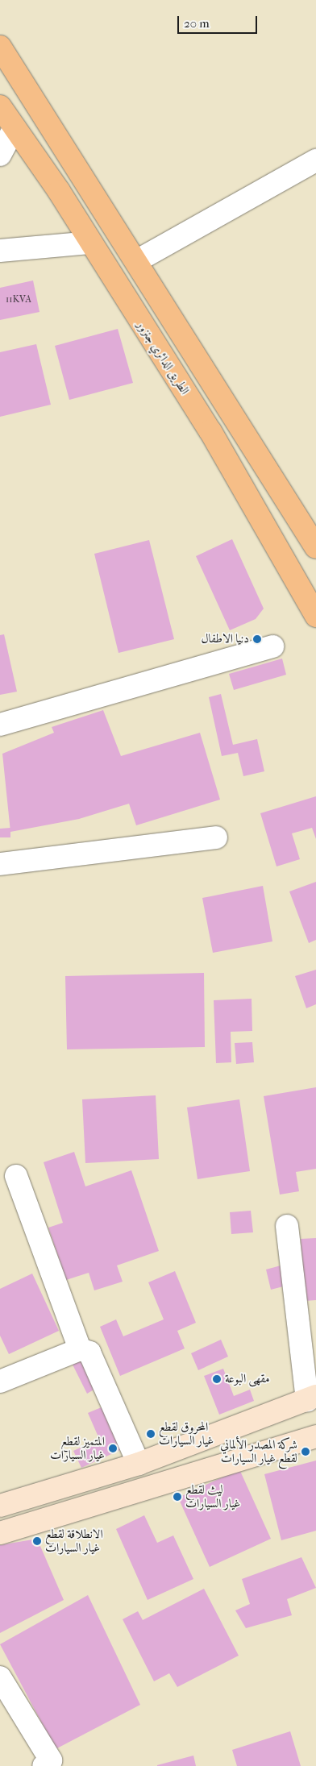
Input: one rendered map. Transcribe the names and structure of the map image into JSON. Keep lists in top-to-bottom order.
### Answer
{
  "streets": {
    "main road": ["الطريق الدائري جنزور"]
  },
  "places": [
    "دنيا الاطفال",
    "مقهى البوعة",
    "المحروق لقطع غيار السيارات",
    "المتميز لقطع غيار السيارات",
    "شركة المصدر الألماني لقطع غيار السيارات",
    "ليث لقطع غيار السيارات",
    "الانطلاقة لقطع غيار السيارات"
  ],
  "house_numbers": ["11KVA"],
  "scale_bar": "20 m"
}
